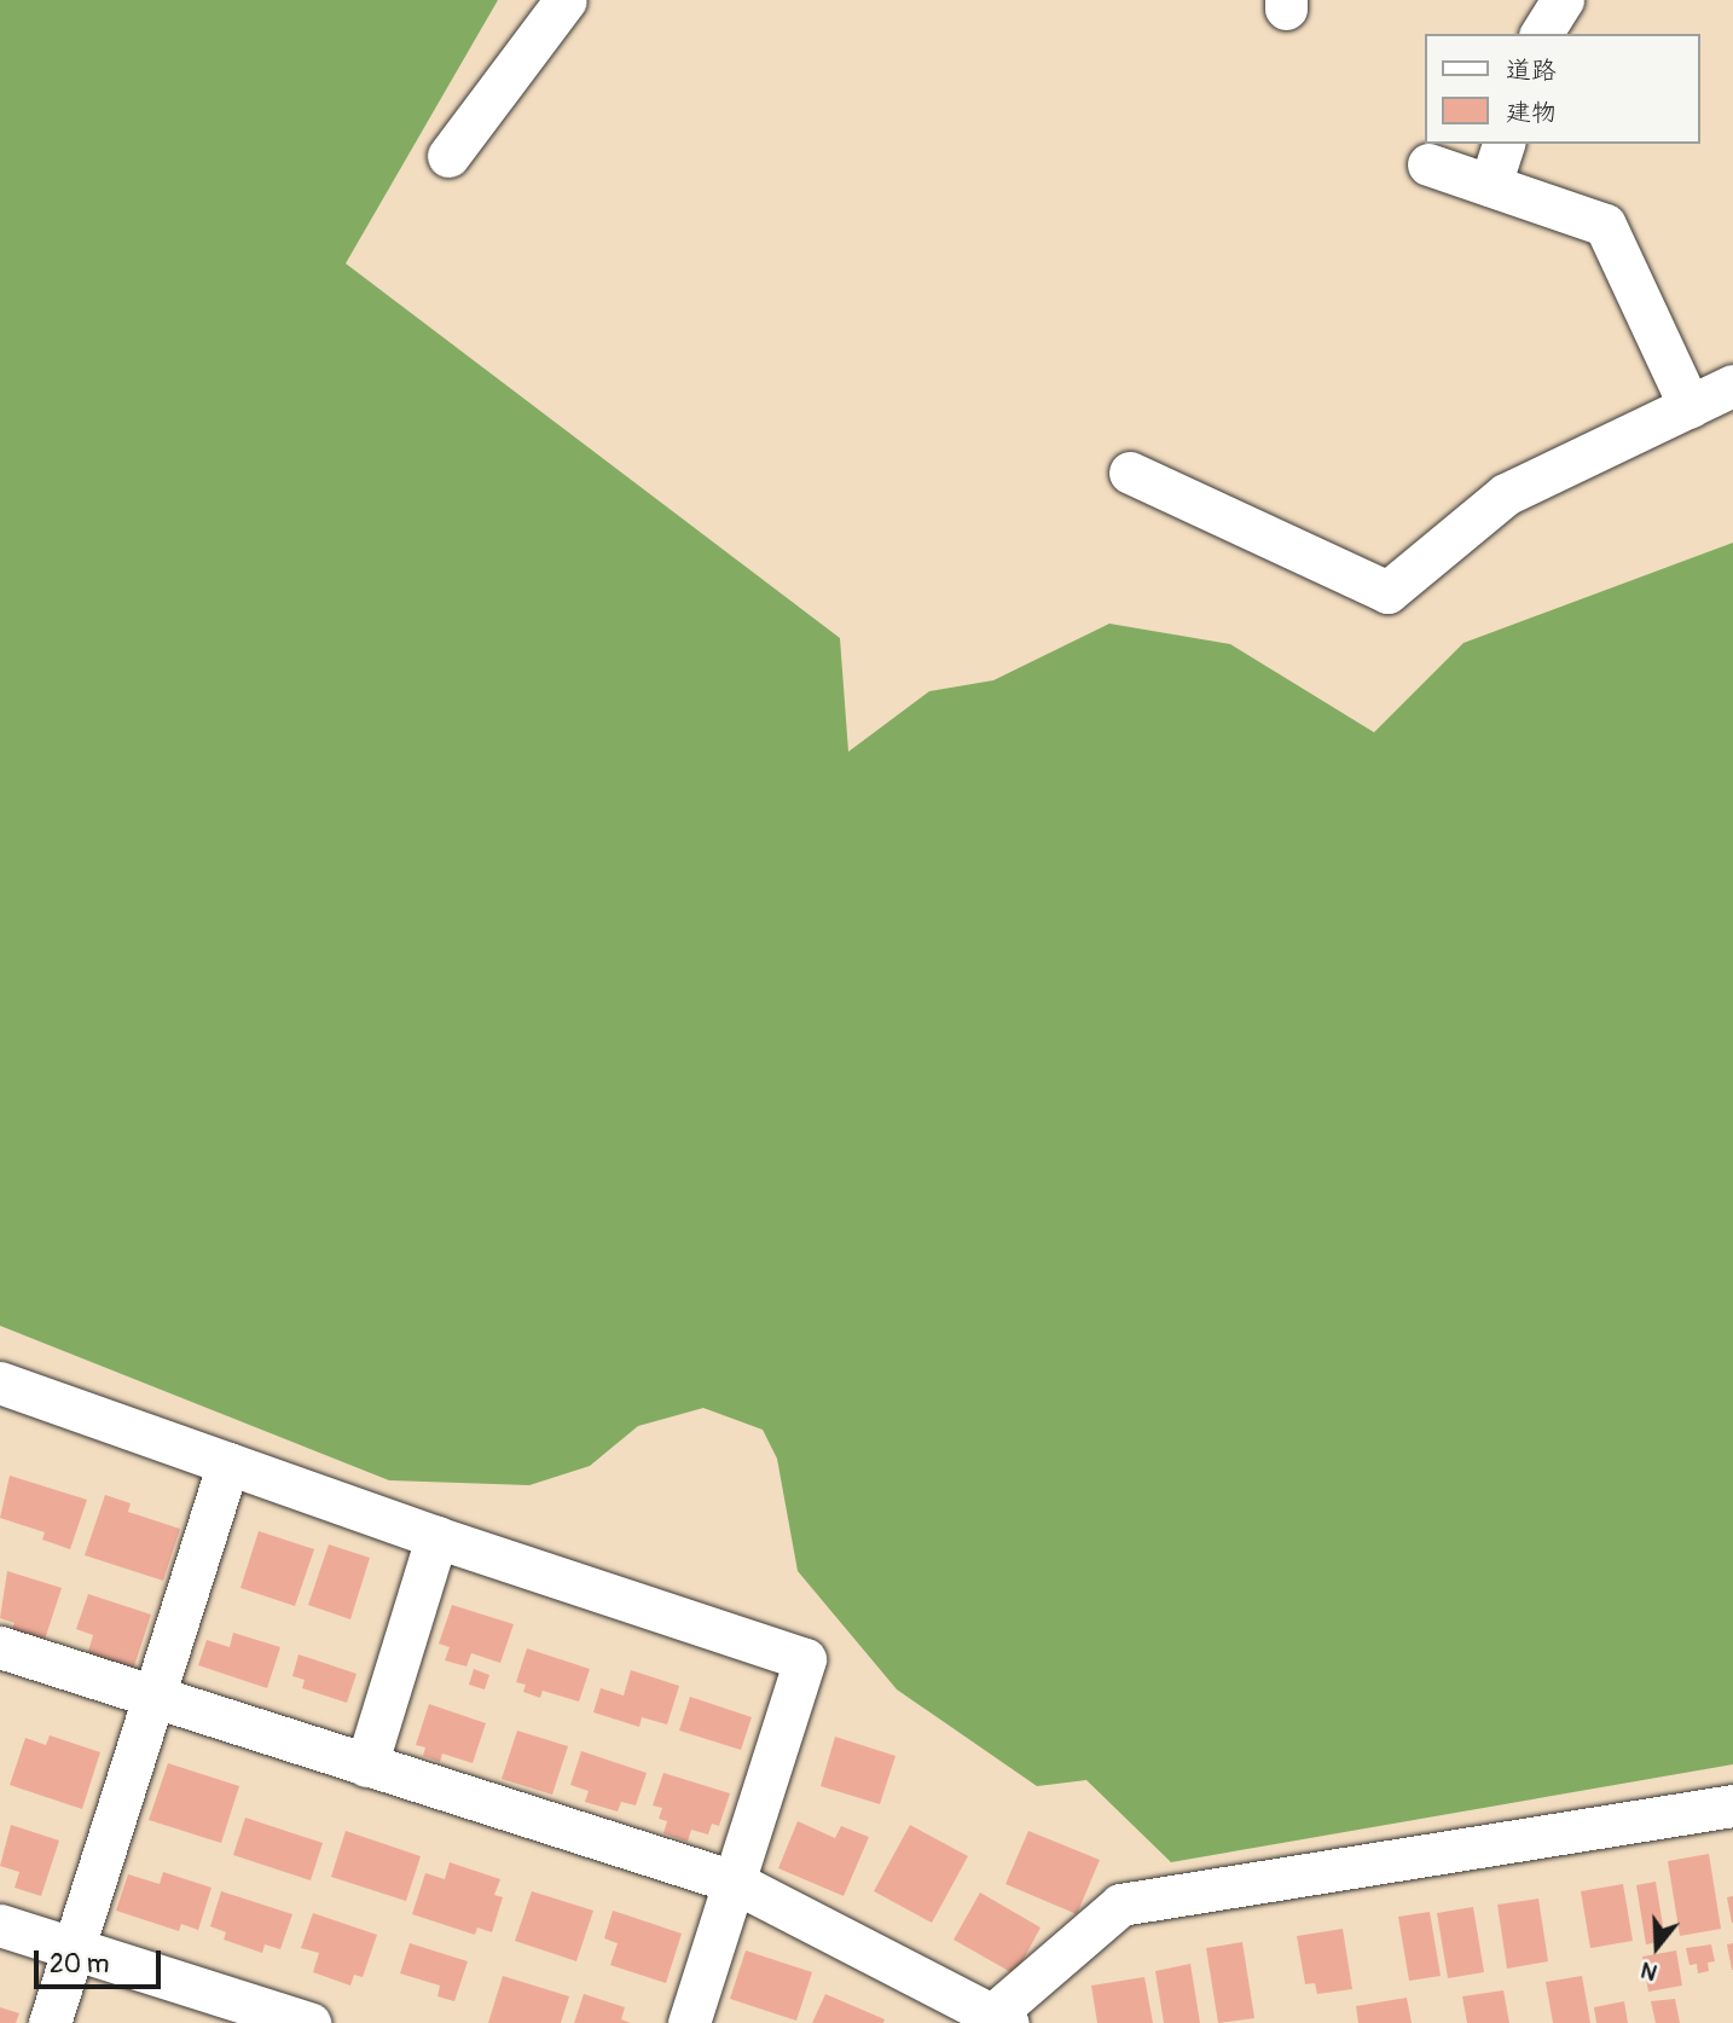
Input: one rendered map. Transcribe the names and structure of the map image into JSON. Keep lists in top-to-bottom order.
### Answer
{
  "legend": ["道路", "建物"],
  "scale_bar": "20 m",
  "north": "bottom"
}
